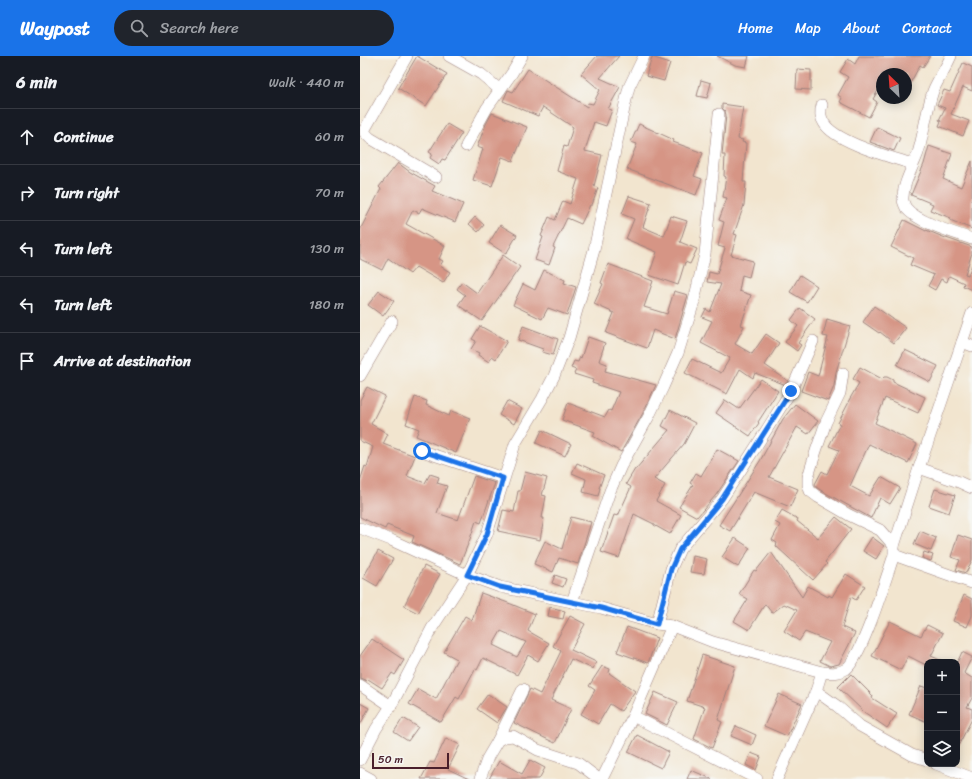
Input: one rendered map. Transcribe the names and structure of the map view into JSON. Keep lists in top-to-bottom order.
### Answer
{
  "scale_bar": "50 m",
  "north": "top left",
  "page": {
    "header": "Waypost",
    "search": "Search here",
    "nav": [
      "Home",
      "Map",
      "About",
      "Contact"
    ],
    "heading": ["6 min", "Walk · 440 m"],
    "list": [
      ["Continue", "60 m"],
      ["Turn right", "70 m"],
      ["Turn left", "130 m"],
      ["Turn left", "180 m"],
      "Arrive at destination"
    ],
    "map_buttons": ["+", "−"],
    "scale": "50 m"
  }
}
